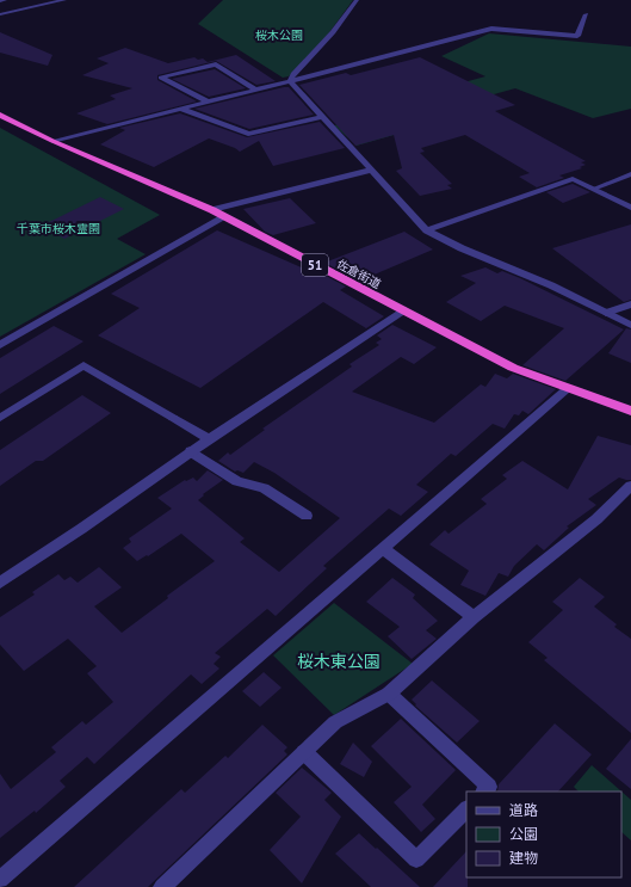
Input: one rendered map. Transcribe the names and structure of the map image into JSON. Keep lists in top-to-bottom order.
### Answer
{
  "streets": {
    "highway": ["51", "佐倉街道"]
  },
  "parks": ["桜木公園", "千葉市桜木霊園", "桜木東公園"],
  "legend": ["道路", "公園", "建物"]
}
